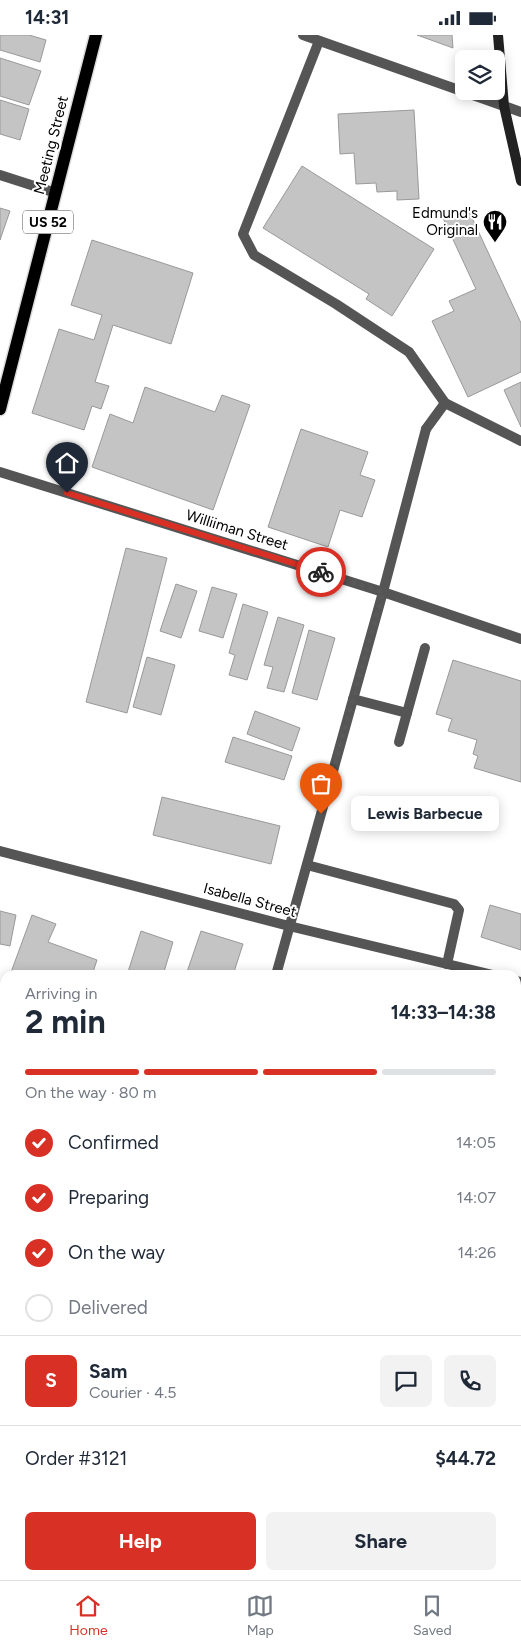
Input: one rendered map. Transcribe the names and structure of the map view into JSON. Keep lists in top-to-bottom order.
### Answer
{
  "streets": {
    "main road": ["Meeting Street", "US 52"],
    "street": ["Williiman Street", "Isabella Street"]
  },
  "places": {
    "restaurant": ["Edmund's Original"],
    "other": ["Lewis Barbecue"]
  },
  "page": {
    "status": "14:31",
    "bubble": "Lewis Barbecue",
    "heading": ["2 min", "Arriving in", "14:33–14:38"],
    "panel": [
      "Sam",
      "Courier · 4.5",
      "Order #3121",
      "$44.72"
    ],
    "bar": "On the way · 80 m",
    "list": [
      ["Confirmed", "14:05"],
      ["Preparing", "14:07"],
      ["On the way", "14:26"],
      "Delivered"
    ],
    "round": "S",
    "buttons": ["Help", "Share"],
    "tabs": ["Home", "Map", "Saved"]
  }
}
